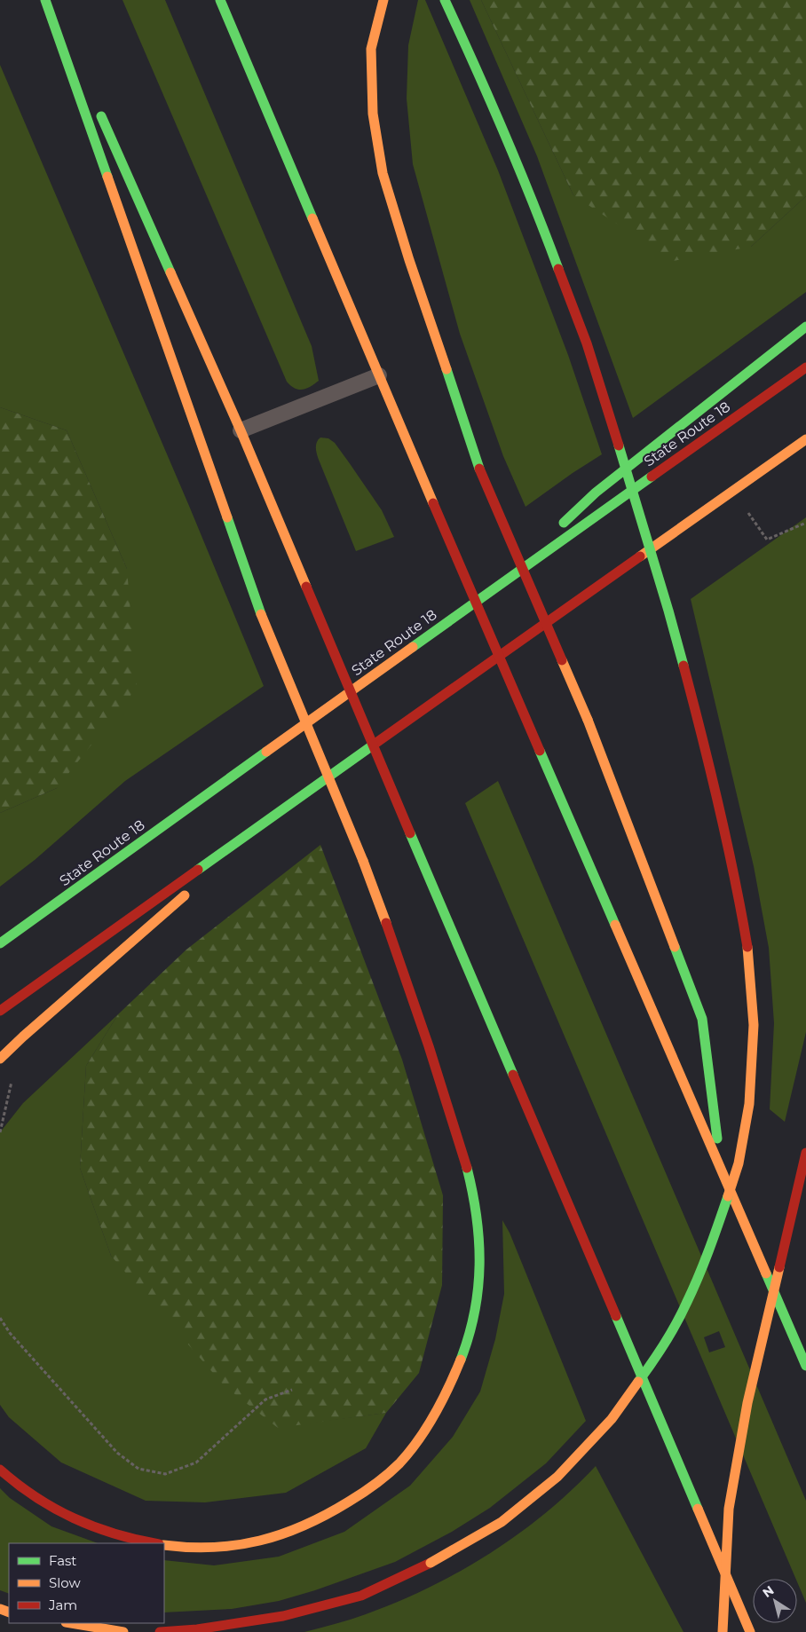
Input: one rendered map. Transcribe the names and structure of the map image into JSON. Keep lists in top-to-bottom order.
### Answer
{
  "streets": {
    "highway": ["State Route 18"]
  },
  "legend": ["Fast", "Slow", "Jam"],
  "north": "top left"
}
